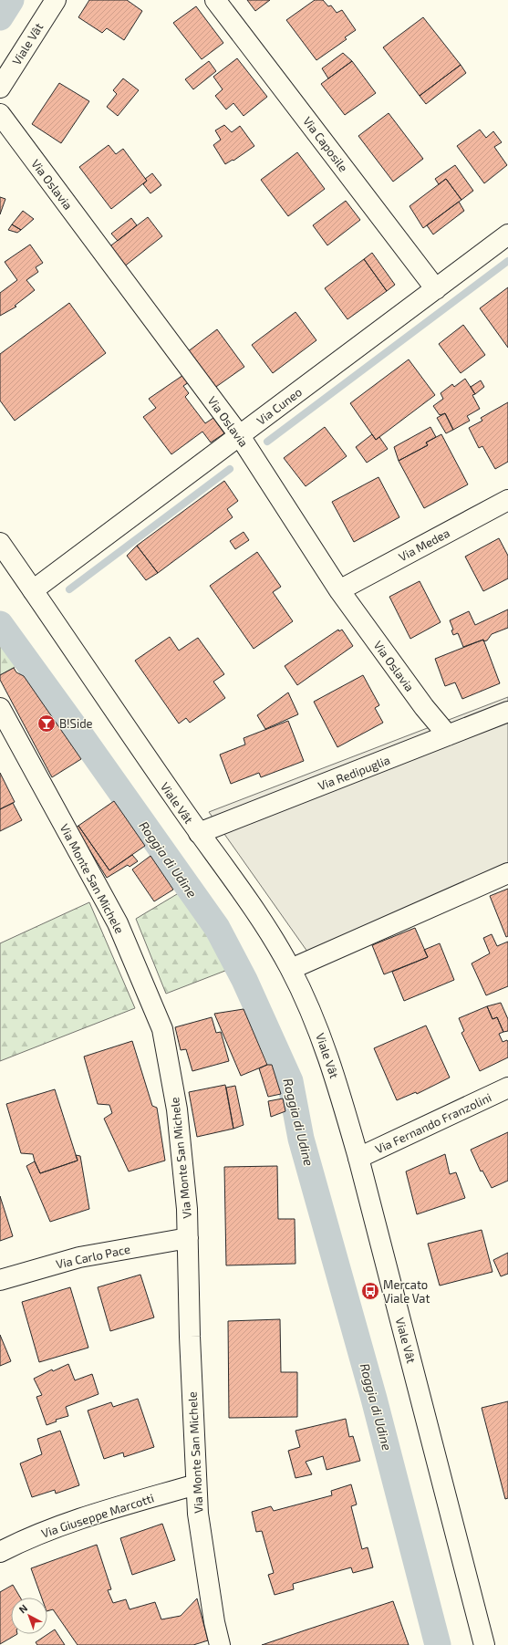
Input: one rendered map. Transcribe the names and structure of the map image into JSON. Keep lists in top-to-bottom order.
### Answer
{
  "streets": {
    "street": [
      "Viale Vât",
      "Via Caposile",
      "Via Oslavia",
      "Via Cuneo",
      "Via Medea",
      "Via Redipuglia",
      "Via Monte San Michele",
      "Via Fernando Franzolini",
      "Via Carlo Pace",
      "Via Giuseppe Marcotti"
    ]
  },
  "crossings": [
    ["Viale Vât", "Via Cuneo"],
    ["Viale Vât", "Via Redipuglia"],
    ["Viale Vât", "Via Fernando Franzolini"],
    ["Via Caposile", "Via Cuneo"],
    ["Via Oslavia", "Via Cuneo"],
    ["Via Oslavia", "Via Medea"],
    ["Via Oslavia", "Via Redipuglia"],
    ["Via Monte San Michele", "Via Carlo Pace"],
    ["Via Monte San Michele", "Via Giuseppe Marcotti"]
  ],
  "water": ["Roggia di Udine"],
  "places": {
    "bar": ["B!Side"],
    "bus stop": ["Mercato Viale Vat"]
  },
  "north": "top left"
}
